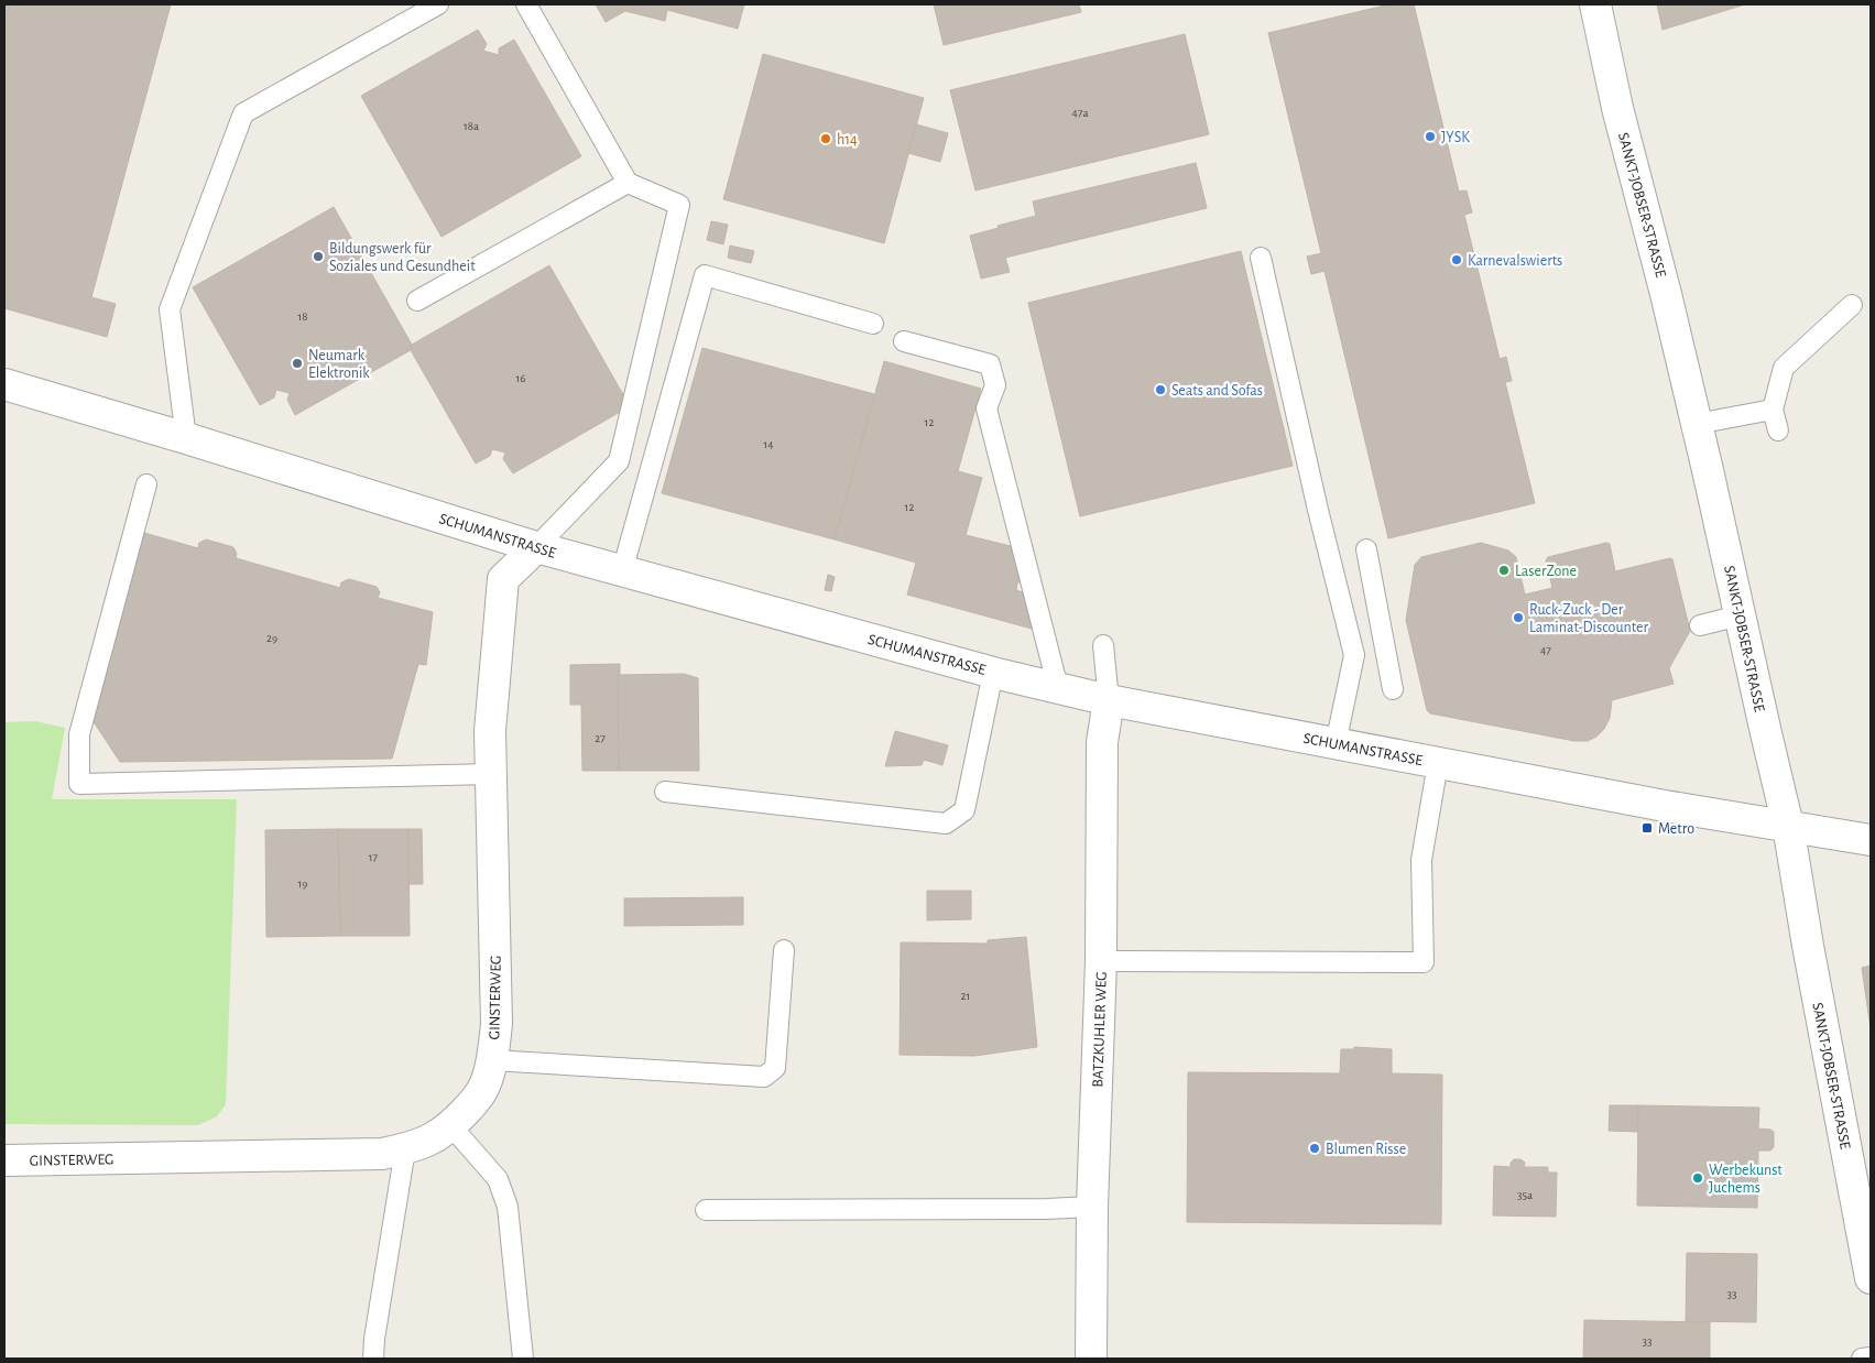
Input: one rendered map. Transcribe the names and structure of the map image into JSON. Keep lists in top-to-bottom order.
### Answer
{
  "streets": {
    "street": [
      "SANKT-JOBSER-STRASSE",
      "SCHUMANSTRASSE",
      "GINSTERWEG",
      "BATZKUHLER WEG"
    ]
  },
  "crossings": [
    ["SANKT-JOBSER-STRASSE", "SCHUMANSTRASSE"],
    ["SCHUMANSTRASSE", "GINSTERWEG"],
    ["SCHUMANSTRASSE", "BATZKUHLER WEG"]
  ],
  "places": {
    "other": [
      "JYSK",
      "h14",
      "Bildungswerk für Soziales und Gesundheit",
      "Karnevalswierts",
      "Neumark Elektronik",
      "Seats and Sofas",
      "LaserZone",
      "Ruck-Zuck - Der Laminat-Discounter",
      "Blumen Risse",
      "Werbekunst Juchems"
    ],
    "transit": ["Metro"]
  },
  "house_numbers": [
    "47a",
    "18a",
    "18",
    "16",
    "12",
    "14",
    "12",
    "29",
    "47",
    "27",
    "17",
    "19",
    "21",
    "35a",
    "33",
    "33"
  ]
}
